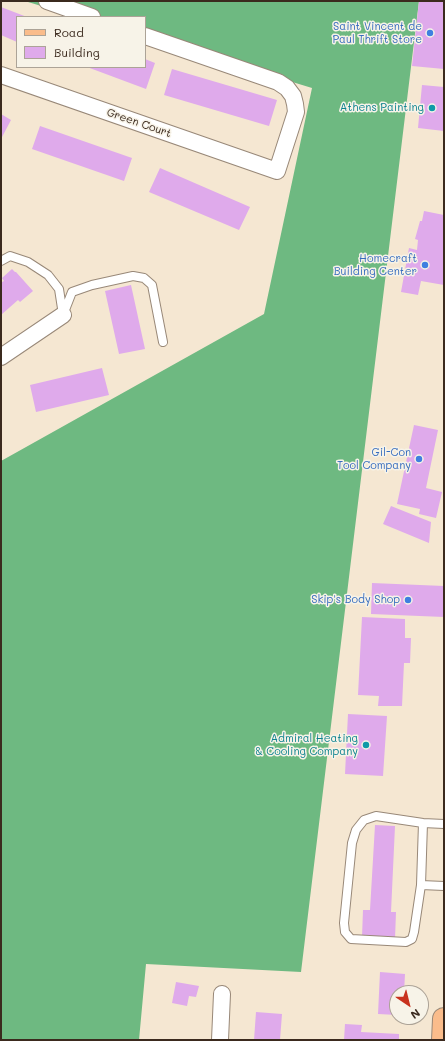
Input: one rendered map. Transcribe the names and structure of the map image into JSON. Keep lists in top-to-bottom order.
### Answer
{
  "streets": {
    "street": ["Green Court"]
  },
  "places": [
    "Saint Vincent de Paul Thrift Store",
    "Athens Painting",
    "Homecraft Building Center",
    "Gil-Con Tool Company",
    "Skip's Body Shop",
    "Admiral Heating & Cooling Company"
  ],
  "legend": ["Road", "Building"],
  "north": "bottom right"
}
